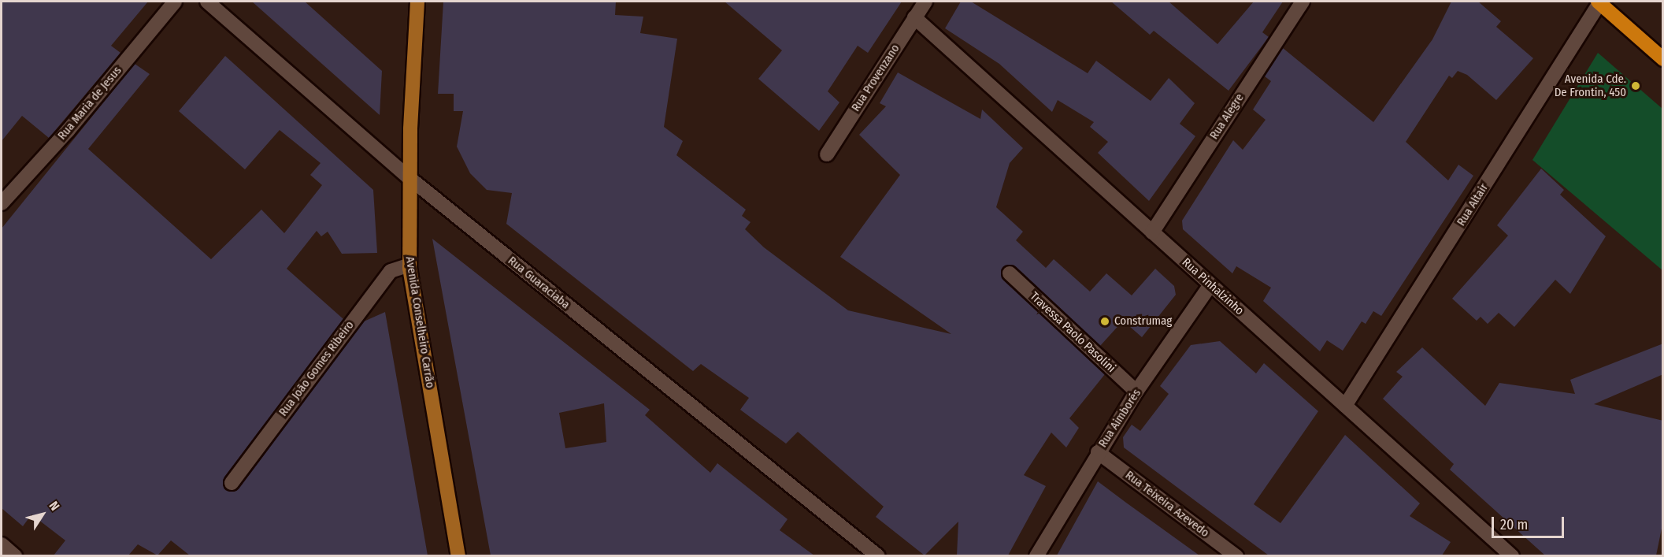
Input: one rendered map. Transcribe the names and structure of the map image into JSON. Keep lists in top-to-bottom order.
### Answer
{
  "streets": {
    "main road": ["Avenida Conselheiro Carrão"],
    "street": [
      "Rua Provenzano",
      "Rua Maria de Jesus",
      "Rua Alegre",
      "Rua Altair",
      "Rua Guaraciaba",
      "Rua Pinhalzinho",
      "Travessa Paolo Pasolini",
      "Rua João Gomes Ribeiro",
      "Rua Aimborés",
      "Rua Teixeira Azevedo"
    ]
  },
  "crossings": [
    ["Rua Provenzano", "Rua Pinhalzinho"],
    ["Rua Alegre", "Rua Pinhalzinho"],
    ["Rua Altair", "Rua Pinhalzinho"],
    ["Rua Guaraciaba", "Avenida Conselheiro Carrão"],
    ["Rua Pinhalzinho", "Rua Aimborés"],
    ["Avenida Conselheiro Carrão", "Rua João Gomes Ribeiro"],
    ["Travessa Paolo Pasolini", "Rua Aimborés"],
    ["Rua Aimborés", "Rua Teixeira Azevedo"]
  ],
  "places": ["Avenida Cde. De Frontin, 450", "Construmag"],
  "scale_bar": "20 m",
  "north": "top right"
}
